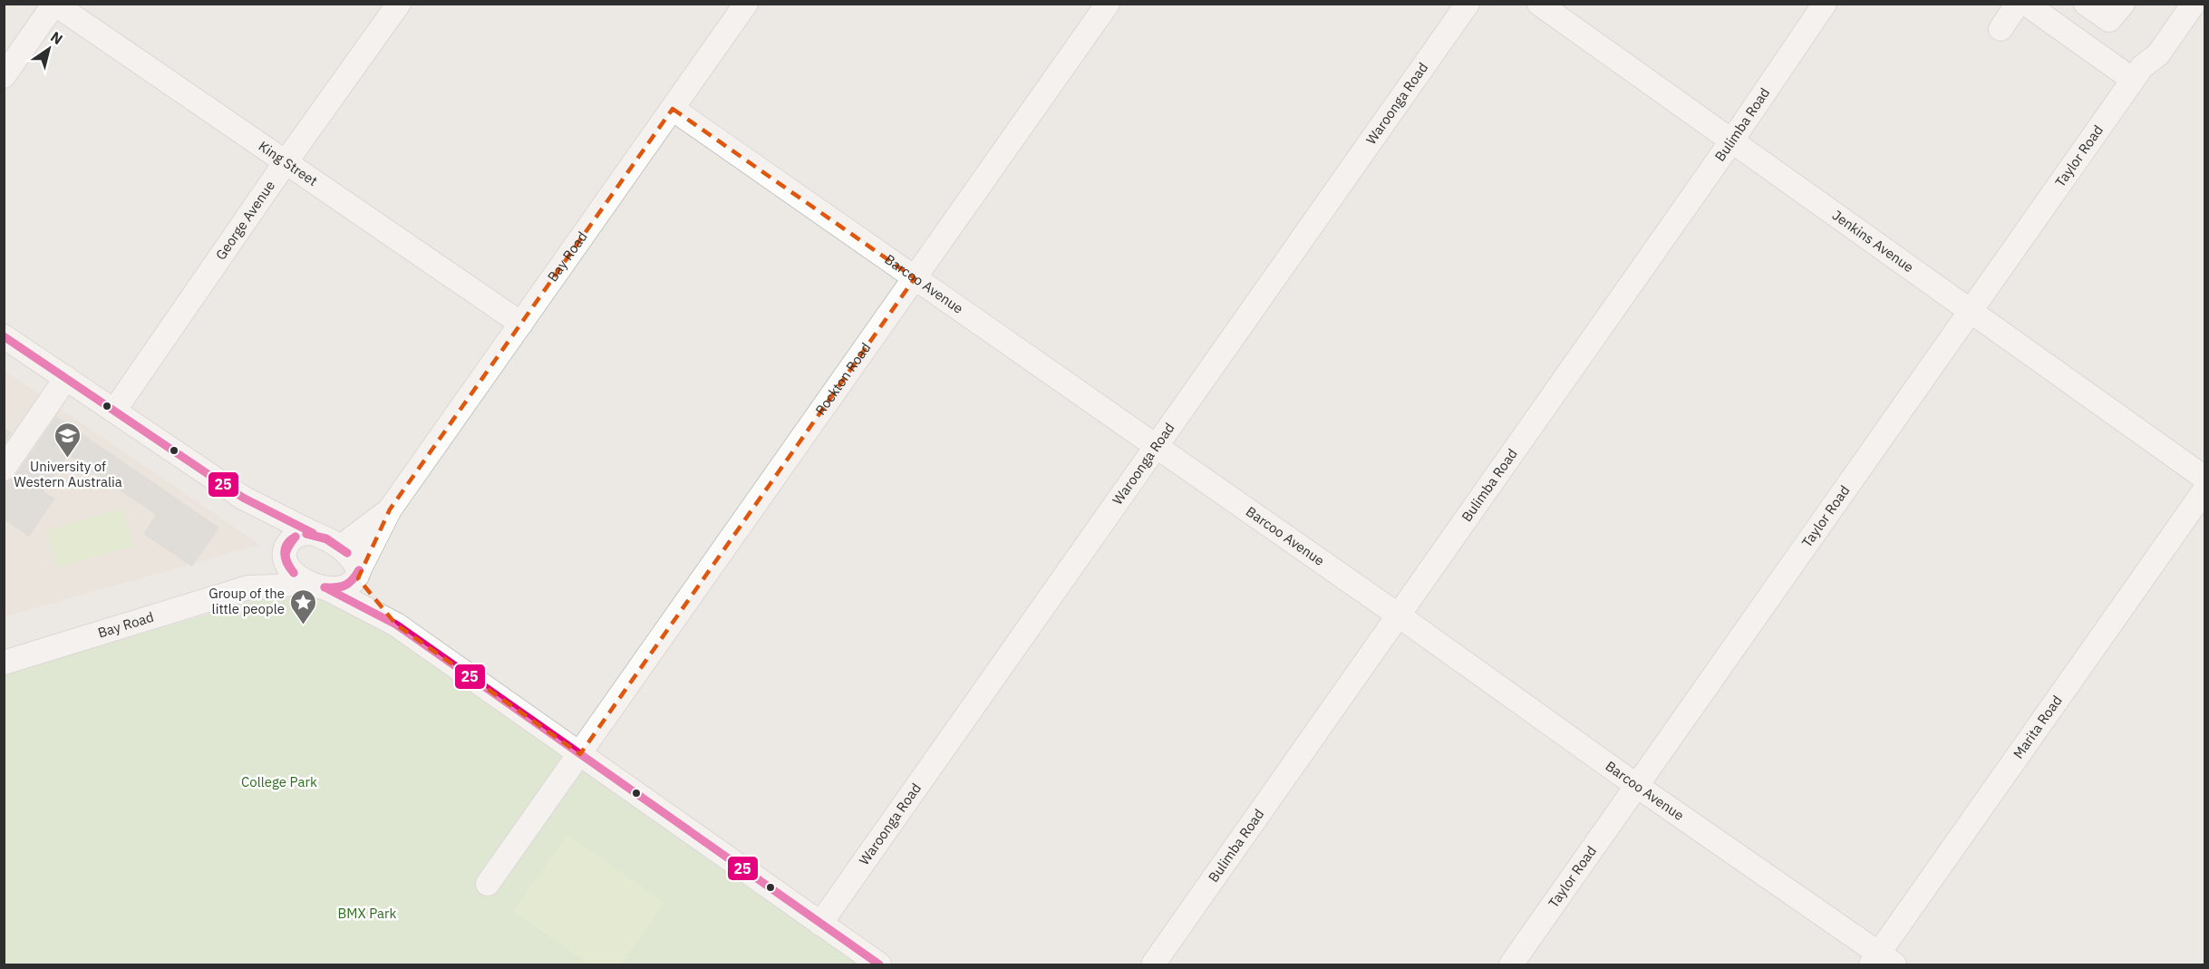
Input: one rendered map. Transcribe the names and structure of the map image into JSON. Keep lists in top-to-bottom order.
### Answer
{
  "streets": {
    "street": [
      "Waroonga Road",
      "Bulimba Road",
      "Taylor Road",
      "King Street",
      "George Avenue",
      "Jenkins Avenue",
      "Bay Road",
      "Barcoo Avenue",
      "Rockton Road",
      "Marita Road"
    ]
  },
  "crossings": [
    ["Waroonga Road", "Barcoo Avenue"],
    ["Bulimba Road", "Jenkins Avenue"],
    ["Bulimba Road", "Barcoo Avenue"],
    ["Taylor Road", "Jenkins Avenue"],
    ["Taylor Road", "Barcoo Avenue"],
    ["King Street", "George Avenue"],
    ["King Street", "Bay Road"],
    ["Bay Road", "Barcoo Avenue"],
    ["Barcoo Avenue", "Rockton Road"],
    ["Barcoo Avenue", "Marita Road"]
  ],
  "parks": ["College Park", "BMX Park"],
  "places": {
    "school or university": ["University of Western Australia"],
    "place": ["Group of the little people"]
  },
  "lines": ["transit line 25"],
  "north": "top right"
}
